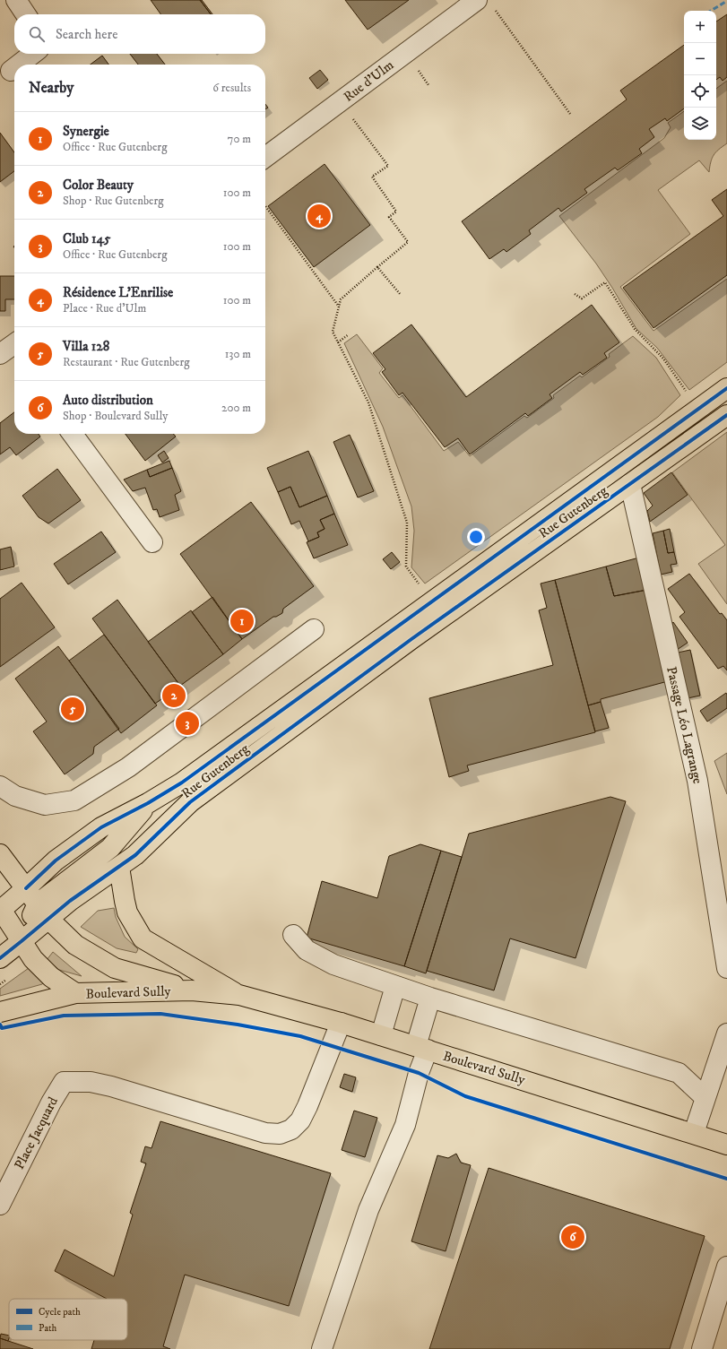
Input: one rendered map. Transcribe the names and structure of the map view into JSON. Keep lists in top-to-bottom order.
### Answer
{
  "streets": {
    "main road": ["Rue Gutenberg", "Boulevard Sully"],
    "street": ["Rue d'Ulm", "Passage Léo Lagrange", "Place Jacquard"]
  },
  "crossings": [
    ["Rue Gutenberg", "Passage Léo Lagrange"],
    ["Rue Gutenberg", "Boulevard Sully"],
    ["Boulevard Sully", "Place Jacquard"]
  ],
  "legend": ["Cycle path", "Path"],
  "page": {
    "map_buttons": ["+", "−"],
    "search": "Search here",
    "heading": ["Nearby", "6 results"],
    "list": [
      {
        "mark": "1",
        "name": "Synergie",
        "note": "Office · Rue Gutenberg",
        "value": "70 m"
      },
      {
        "mark": "2",
        "name": "Color Beauty",
        "note": "Shop · Rue Gutenberg",
        "value": "100 m"
      },
      {
        "mark": "3",
        "name": "Club 145",
        "note": "Office · Rue Gutenberg",
        "value": "100 m"
      },
      {
        "mark": "4",
        "name": "Résidence L'Enrilise",
        "note": "Place · Rue d'Ulm",
        "value": "100 m"
      },
      {
        "mark": "5",
        "name": "Villa 128",
        "note": "Restaurant · Rue Gutenberg",
        "value": "130 m"
      },
      {
        "mark": "6",
        "name": "Auto distribution",
        "note": "Shop · Boulevard Sully",
        "value": "200 m"
      }
    ],
    "pins": [
      "4",
      "1",
      "2",
      "5",
      "3",
      "6"
    ]
  }
}
